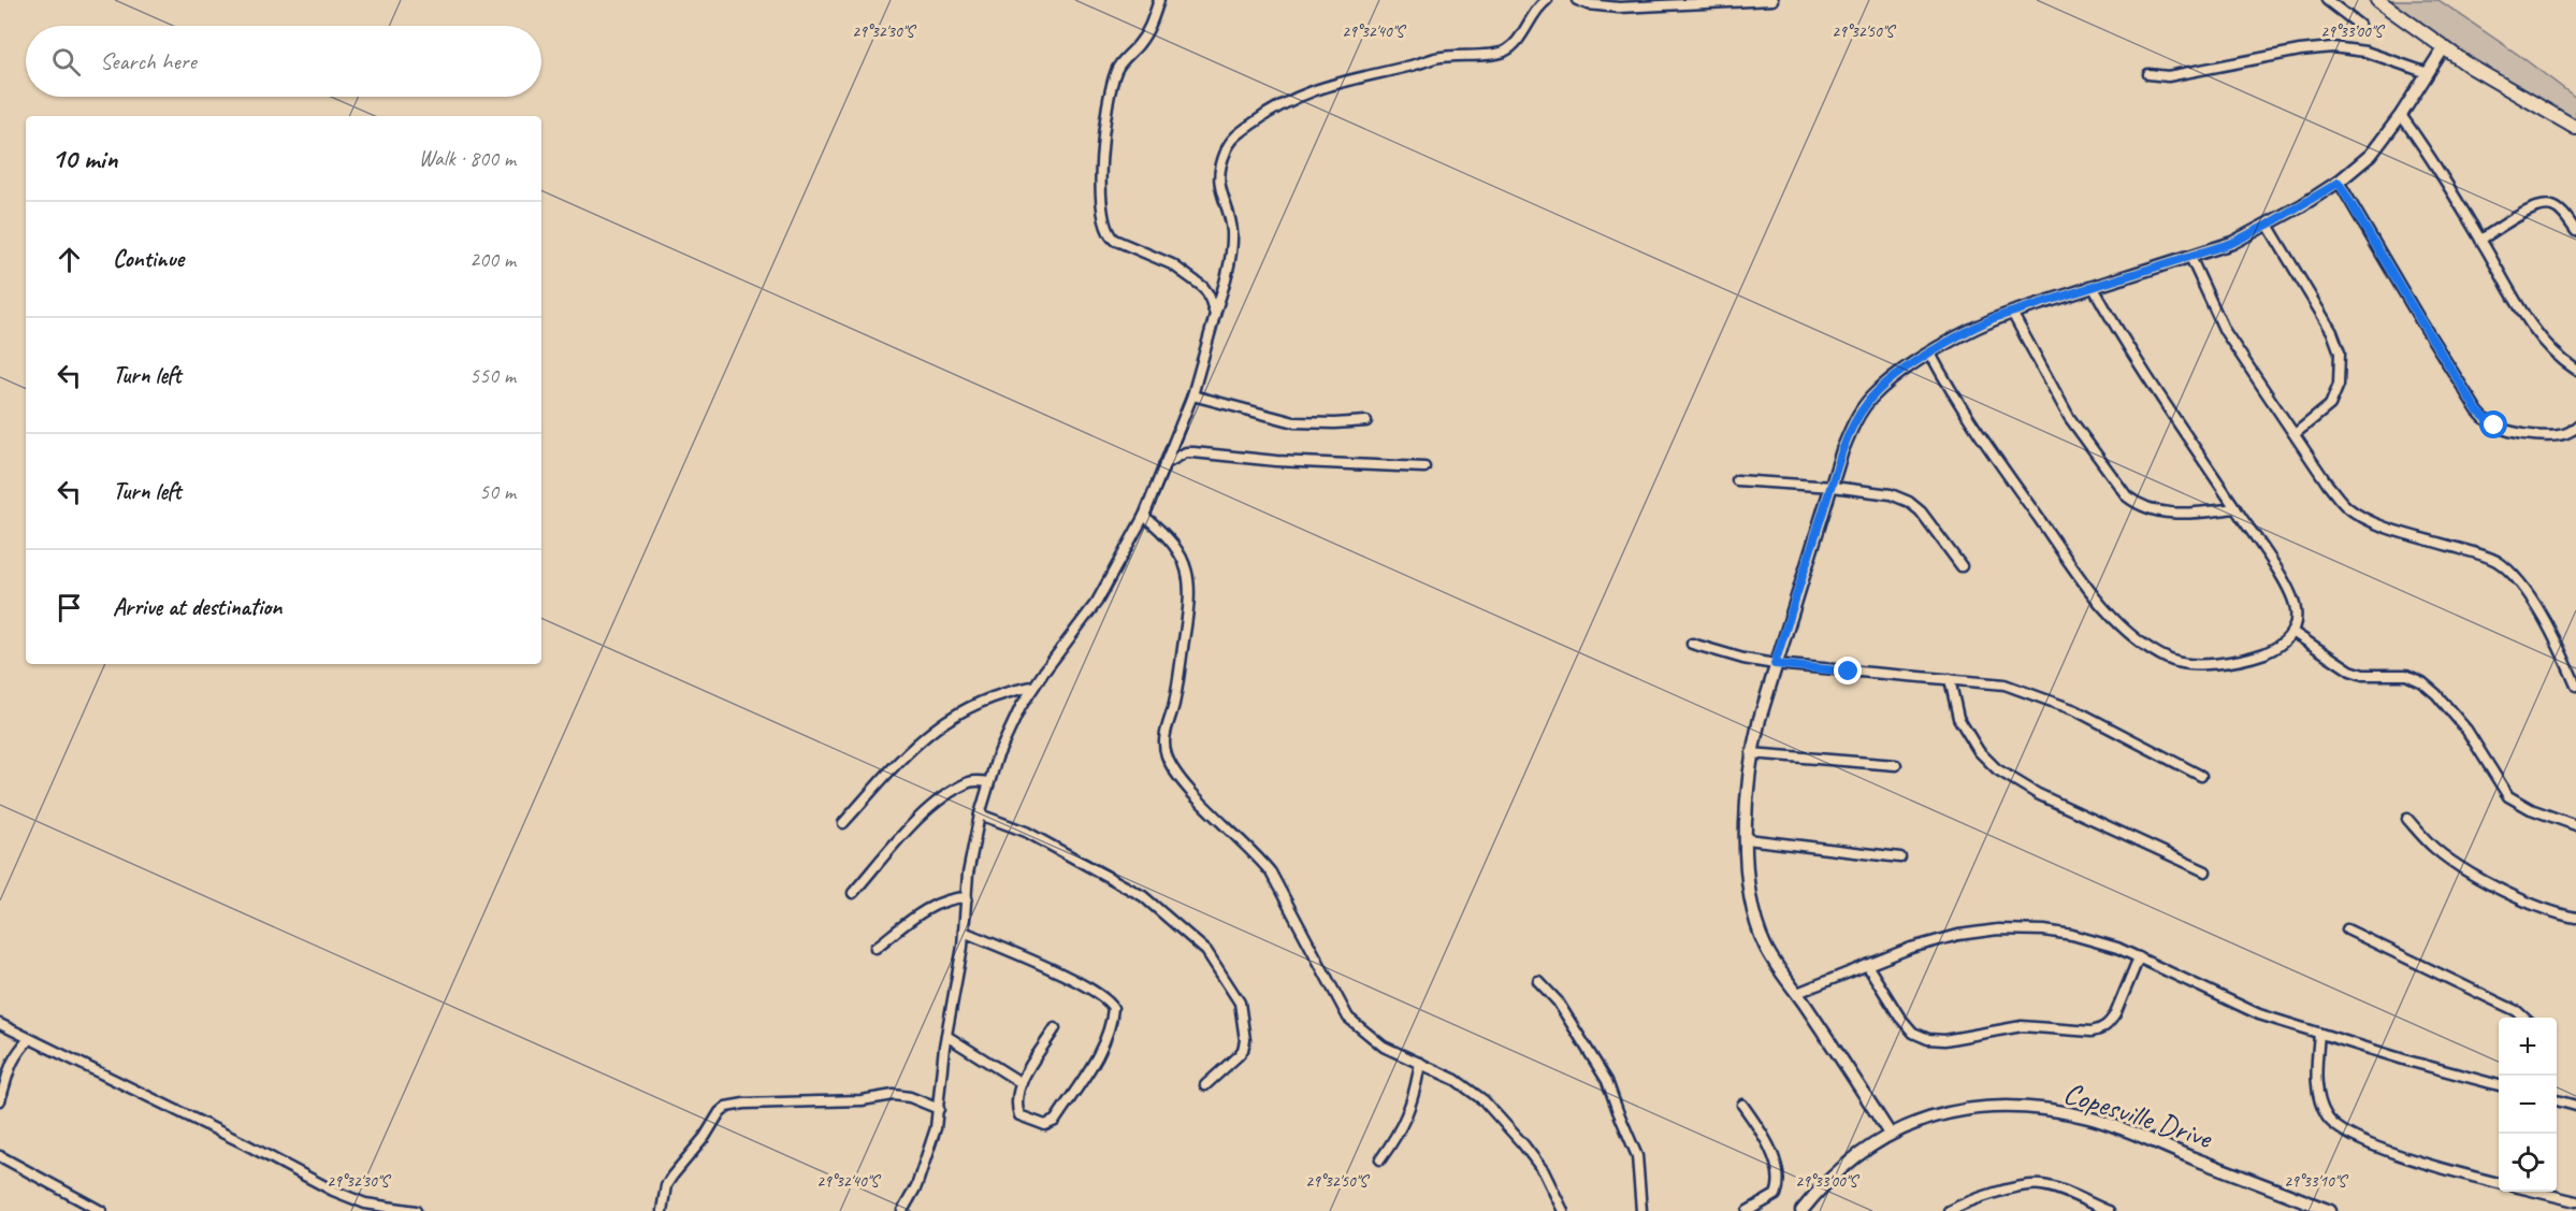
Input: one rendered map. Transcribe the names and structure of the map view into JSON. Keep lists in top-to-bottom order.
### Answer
{
  "streets": {
    "street": ["Copesville Drive"]
  },
  "page": {
    "search": "Search here",
    "heading": ["10 min", "Walk · 800 m"],
    "list": [
      ["Continue", "200 m"],
      ["Turn left", "550 m"],
      ["Turn left", "50 m"],
      "Arrive at destination"
    ],
    "map_buttons": ["+", "−"]
  },
  "coordinates": [
    "29°32'30\"S",
    "29°32'40\"S",
    "29°32'50\"S",
    "29°33'00\"S",
    "29°33'10\"S"
  ]
}
